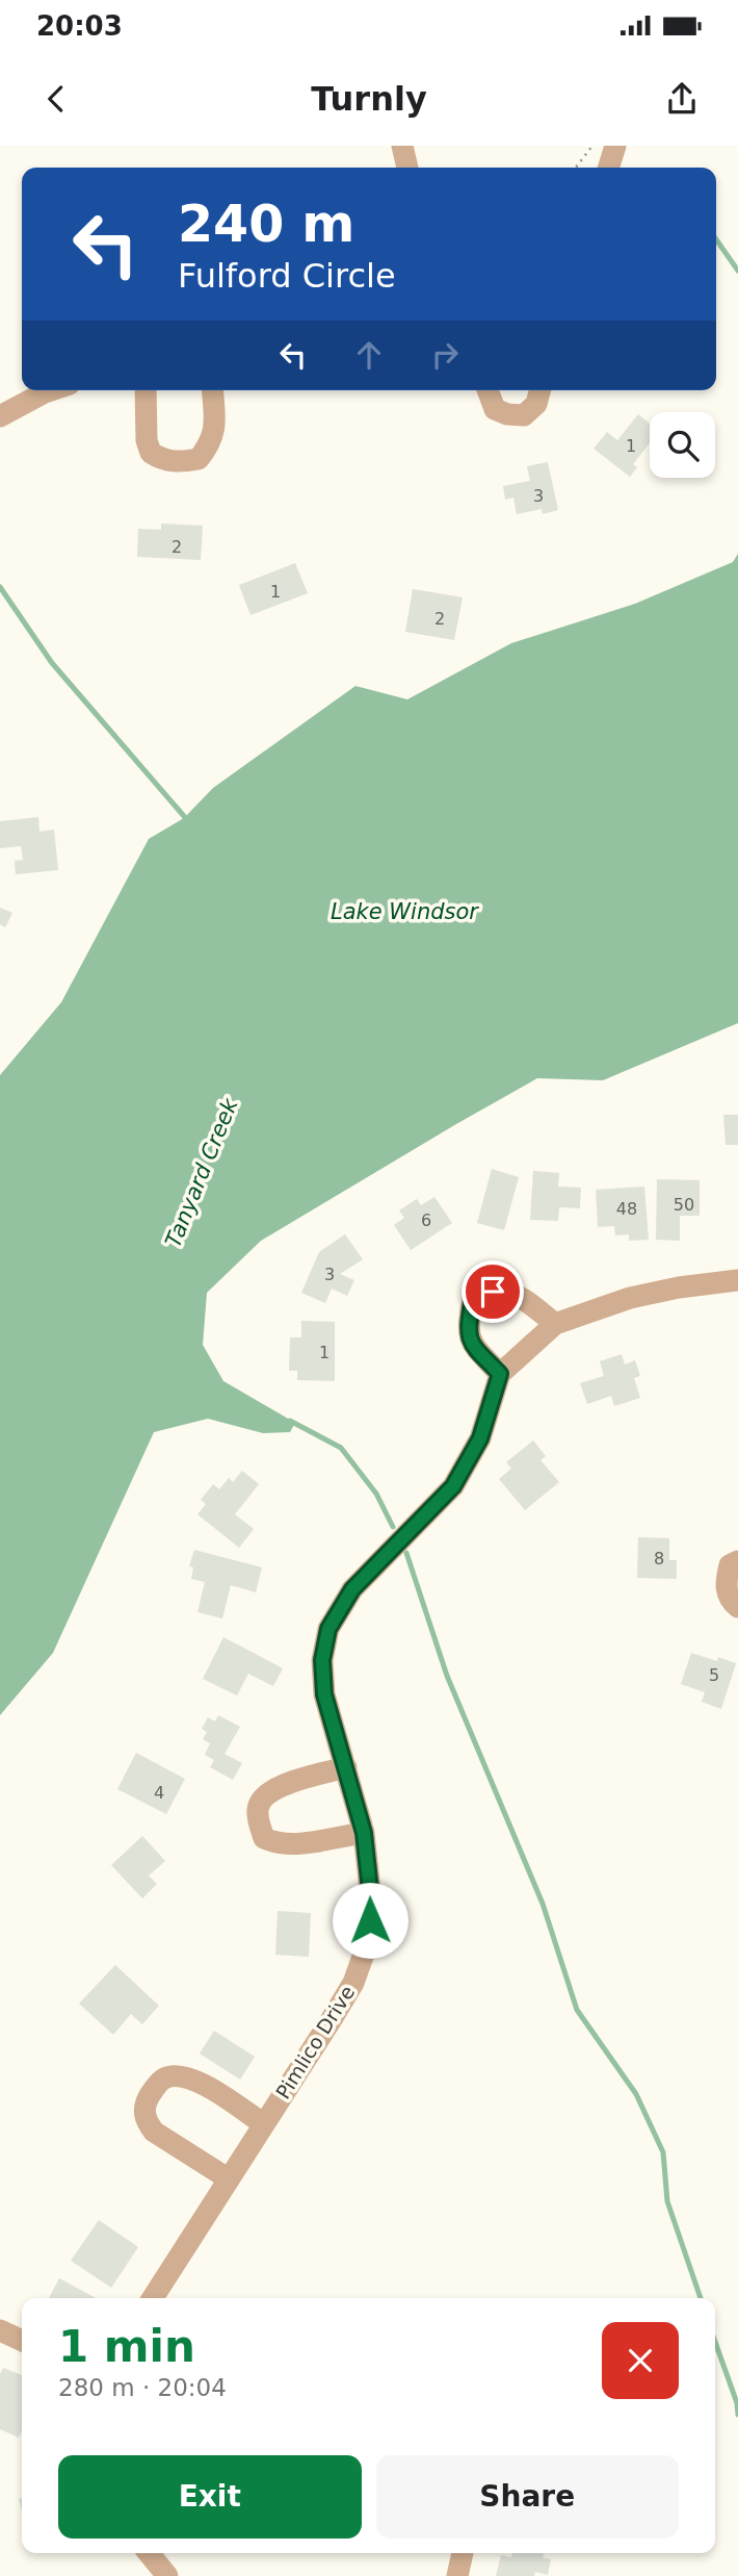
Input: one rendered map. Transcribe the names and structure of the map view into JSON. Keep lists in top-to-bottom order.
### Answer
{
  "streets": {
    "street": ["Pimlico Drive"]
  },
  "water": ["Lake Windsor", "Tanyard Creek"],
  "house_numbers": [
    "1",
    "3",
    "2",
    "1",
    "2",
    "50",
    "48",
    "6",
    "3",
    "1",
    "8",
    "5",
    "4"
  ],
  "page": {
    "status": "20:03",
    "header": "Turnly",
    "turn": ["240 m", "Fulford Circle"],
    "heading": ["1 min", "280 m · 20:04"],
    "buttons": ["Exit", "Share"]
  }
}
